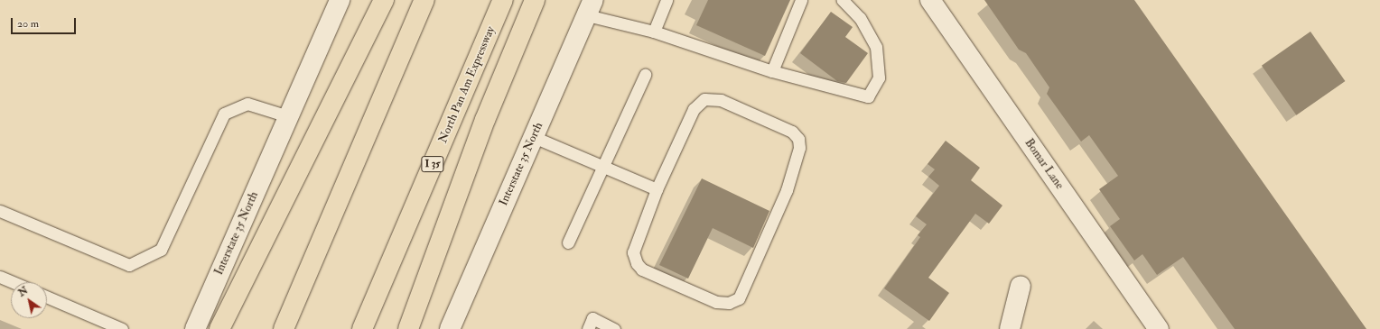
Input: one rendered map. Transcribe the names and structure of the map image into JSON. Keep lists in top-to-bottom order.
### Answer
{
  "streets": {
    "highway": ["North Pan Am Expressway", "I 35"],
    "main road": ["Interstate 35 North", "Bomar Lane"]
  },
  "scale_bar": "20 m",
  "north": "top left"
}
